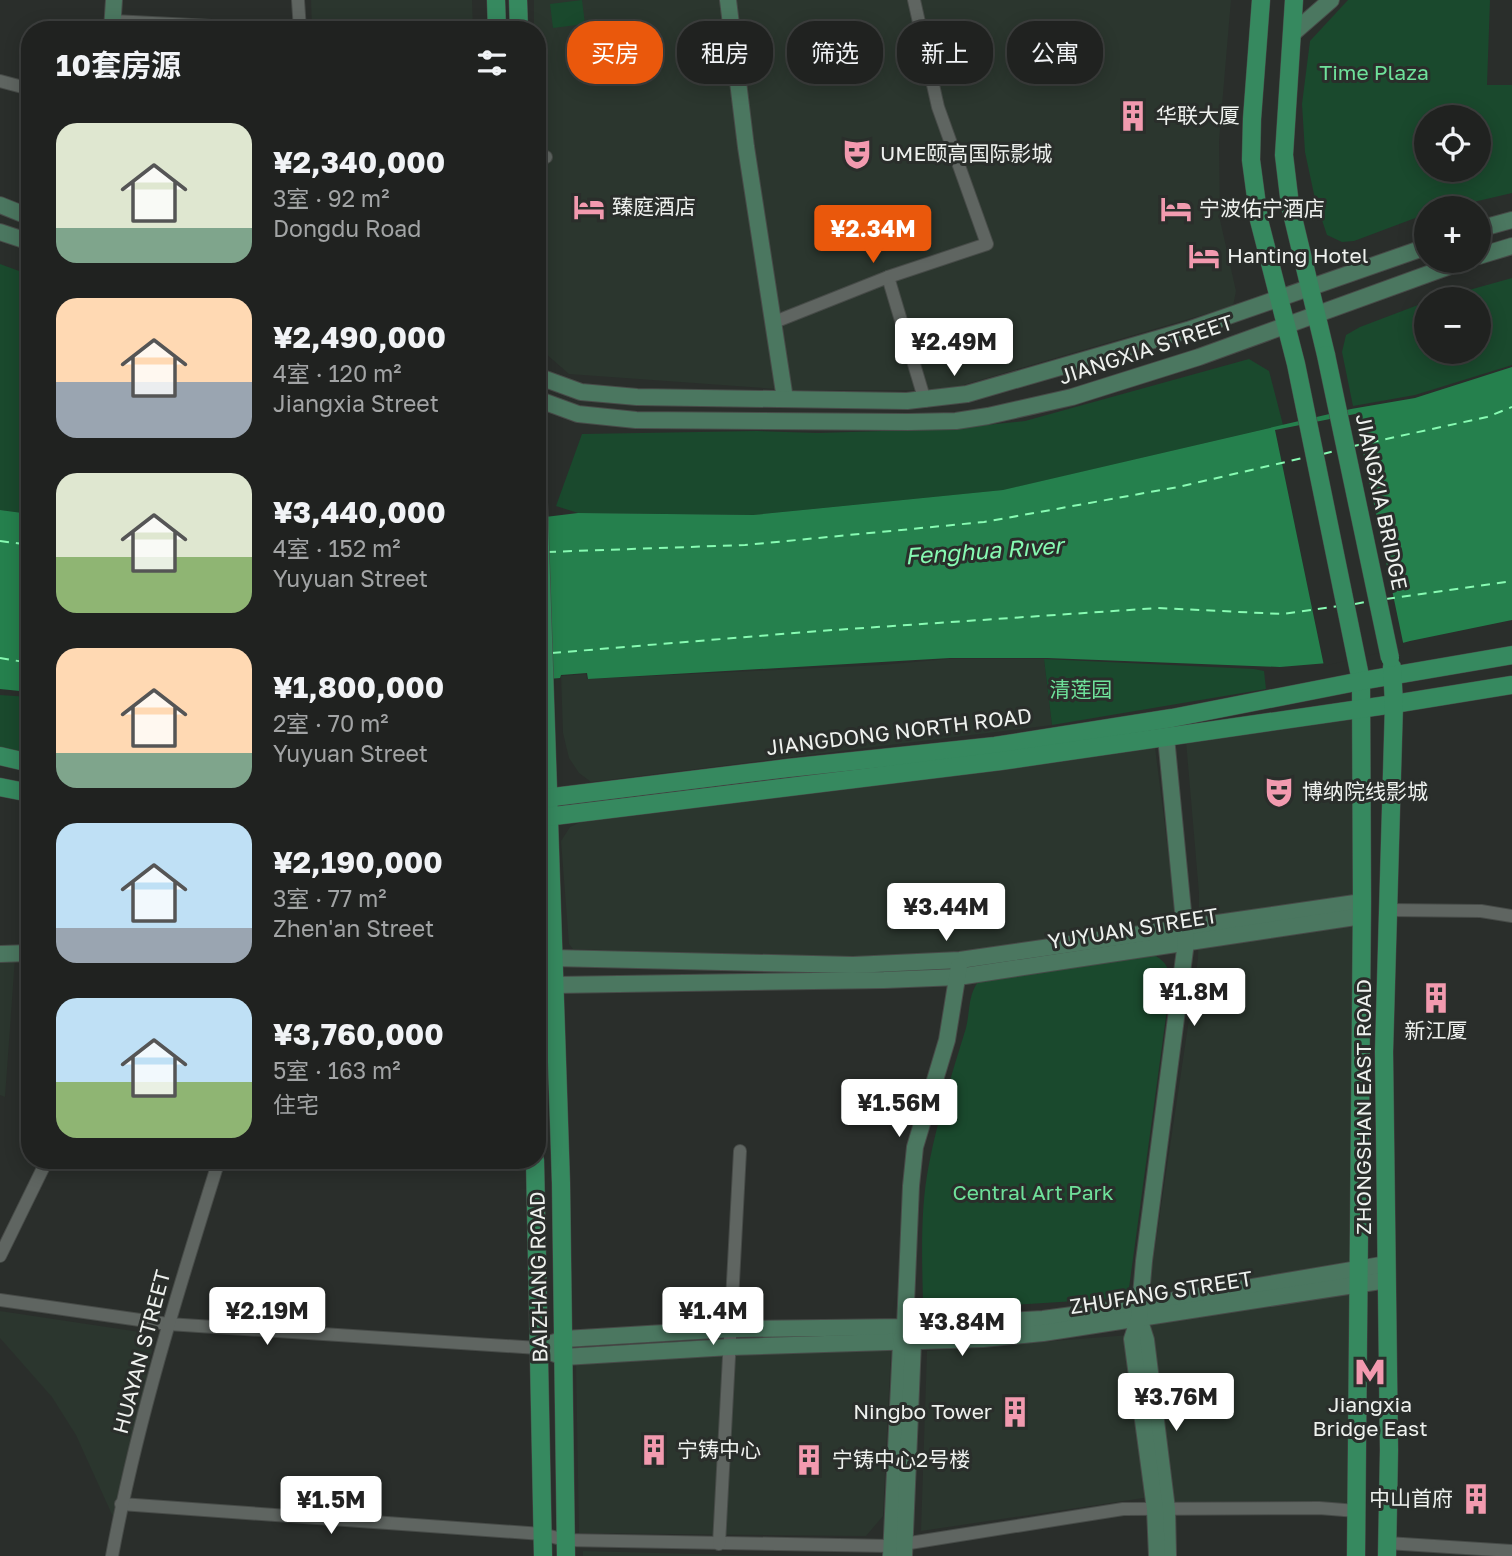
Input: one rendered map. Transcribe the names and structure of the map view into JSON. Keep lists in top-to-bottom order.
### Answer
{
  "streets": {
    "main road": [
      "JIANGXIA BRIDGE",
      "JIANGDONG NORTH ROAD",
      "ZHONGSHAN EAST ROAD",
      "BAIZHANG ROAD"
    ],
    "street": [
      "JIANGXIA STREET",
      "YUYUAN STREET",
      "ZHUFANG STREET",
      "HUAYAN STREET"
    ]
  },
  "crossings": [
    ["JIANGXIA STREET", "JIANGXIA BRIDGE"],
    ["JIANGXIA BRIDGE", "JIANGDONG NORTH ROAD"],
    ["JIANGXIA BRIDGE", "ZHONGSHAN EAST ROAD"],
    ["JIANGDONG NORTH ROAD", "ZHONGSHAN EAST ROAD"],
    ["YUYUAN STREET", "ZHONGSHAN EAST ROAD"],
    ["YUYUAN STREET", "BAIZHANG ROAD"],
    ["ZHONGSHAN EAST ROAD", "ZHUFANG STREET"],
    ["BAIZHANG ROAD", "ZHUFANG STREET"]
  ],
  "water": ["Fenghua Rıver"],
  "parks": ["Time Plaza", "清莲园", "Central Art Park"],
  "places": {
    "building": [
      "华联大厦",
      "新江厦",
      "Ningbo Tower",
      "宁铸中心",
      "宁铸中心2号楼",
      "中山首府"
    ],
    "theatre": ["UME颐高国际影城", "博纳院线影城"],
    "hotel": ["臻庭酒店", "宁波佑宁酒店", "Hanting Hotel"],
    "metro station": ["Jiangxia Bridge East"]
  },
  "page": {
    "chip": [
      "买房",
      "租房",
      "筛选",
      "新上",
      "公寓"
    ],
    "heading": "10套房源",
    "map_buttons": ["+", "−"],
    "list": [
      {
        "name": "¥2,340,000",
        "note": "3室 · 92 m² · Dongdu Road"
      },
      {
        "name": "¥2,490,000",
        "note": "4室 · 120 m² · Jiangxia Street"
      },
      {
        "name": "¥3,440,000",
        "note": "4室 · 152 m² · Yuyuan Street"
      },
      {
        "name": "¥1,800,000",
        "note": "2室 · 70 m² · Yuyuan Street"
      },
      {
        "name": "¥2,190,000",
        "note": "3室 · 77 m² · Zhen'an Street"
      },
      {
        "name": "¥3,760,000",
        "note": "5室 · 163 m² · 住宅"
      }
    ],
    "price": [
      "¥2.34M",
      "¥2.49M",
      "¥3.44M",
      "¥1.8M",
      "¥1.56M",
      "¥2.19M",
      "¥1.4M",
      "¥3.84M",
      "¥3.76M",
      "¥1.5M"
    ]
  }
}
